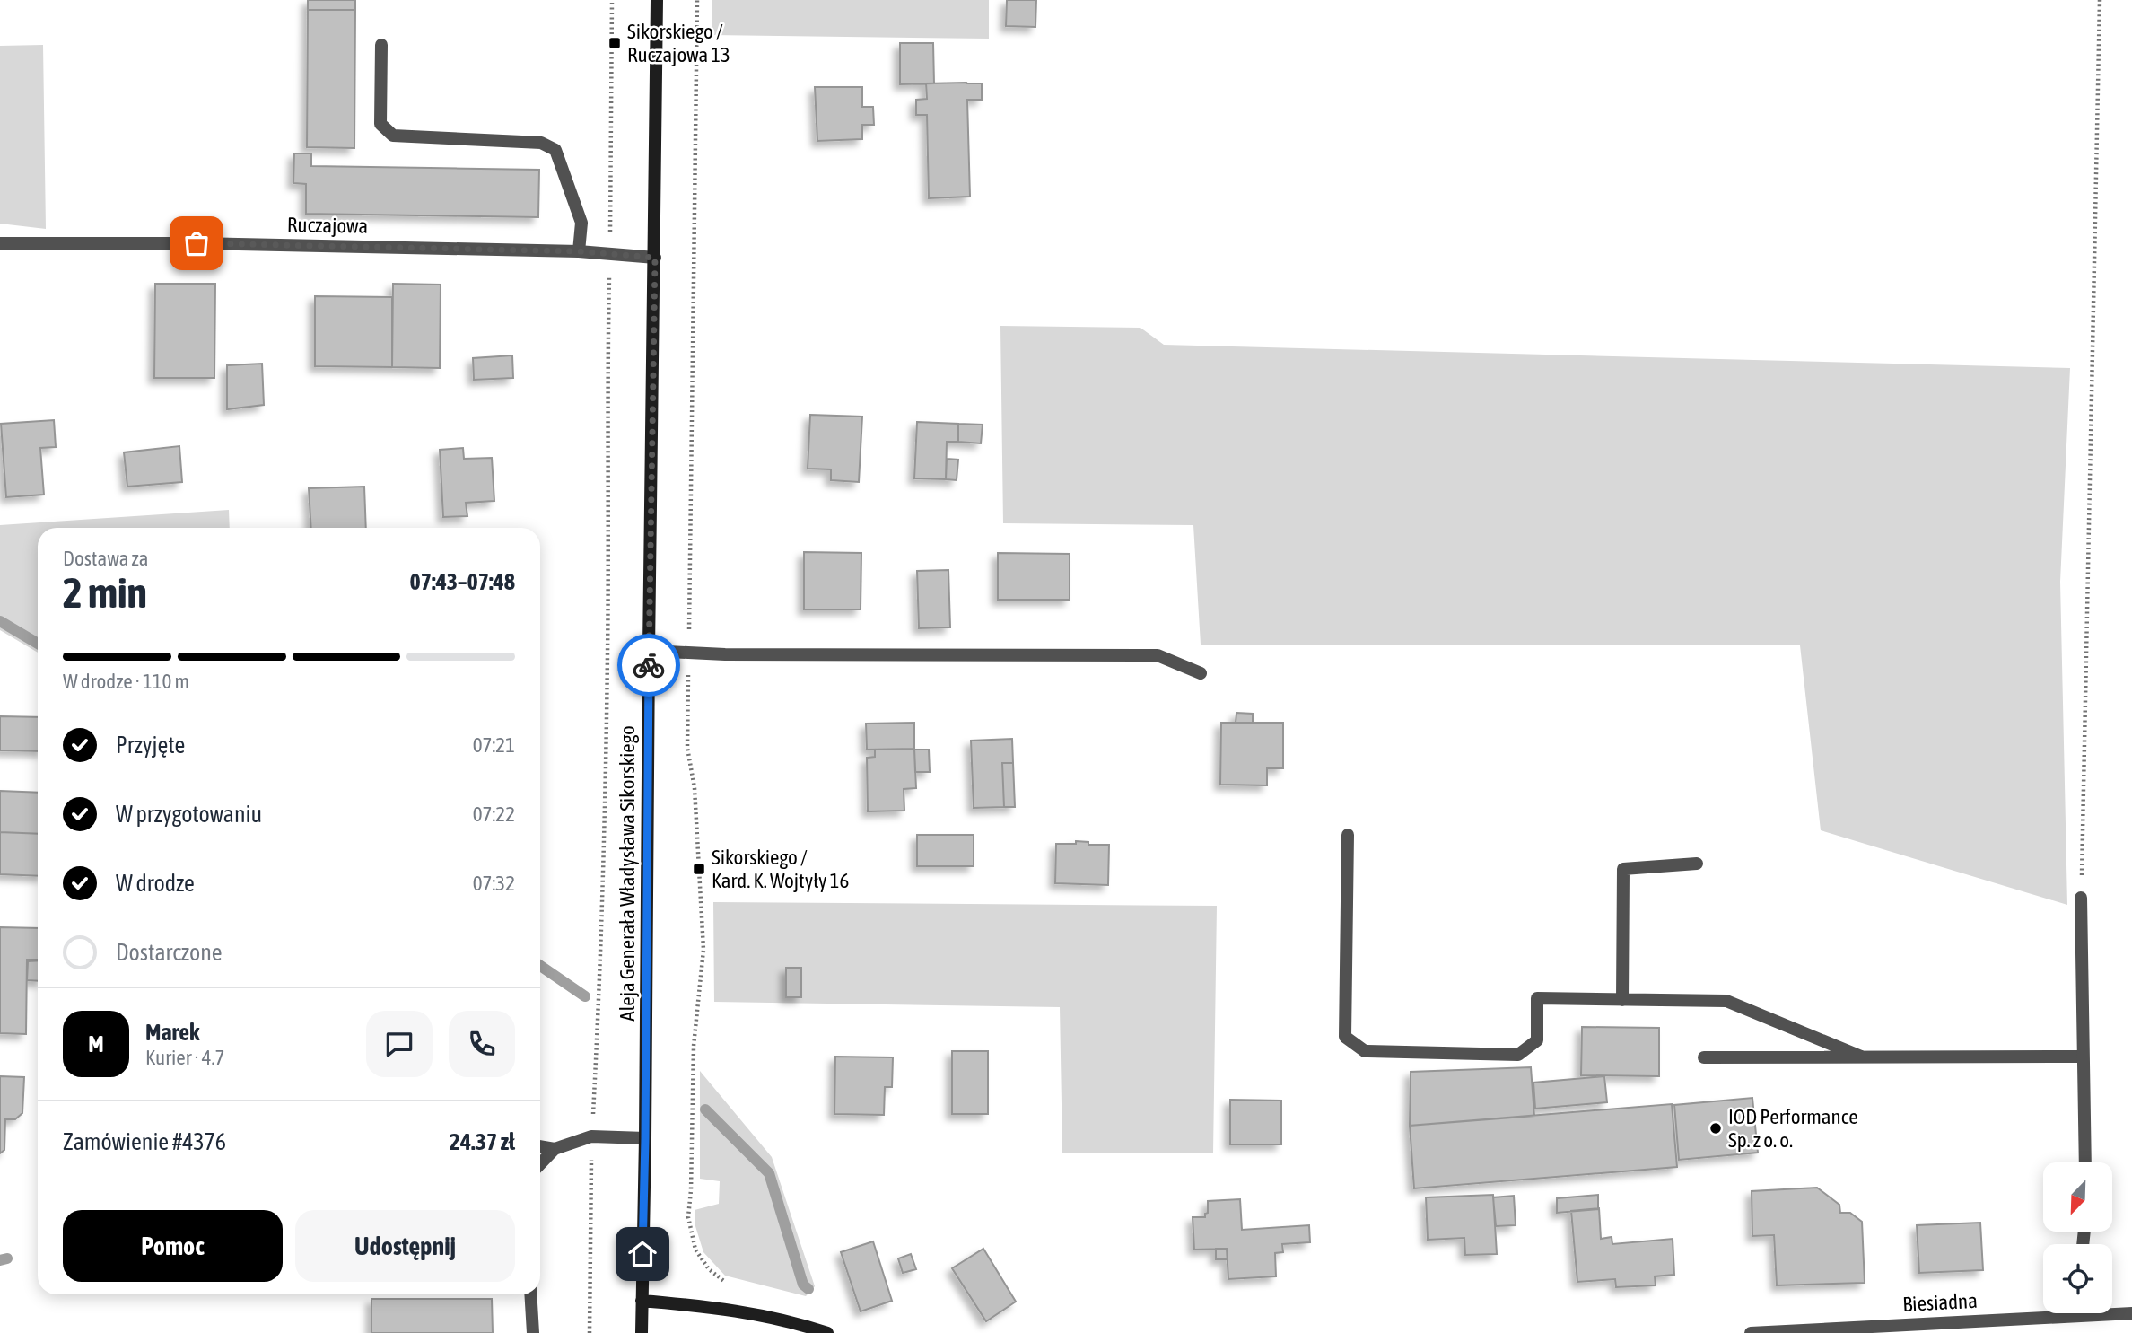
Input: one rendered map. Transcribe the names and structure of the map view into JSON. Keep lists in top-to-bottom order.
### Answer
{
  "streets": {
    "main road": ["Aleja Generała Władysława Sikorskiego"],
    "street": ["Ruczajowa", "Biesiadna"]
  },
  "crossings": [
    ["Ruczajowa", "Aleja Generała Władysława Sikorskiego"]
  ],
  "places": {
    "transit": ["Sikorskiego / Ruczajowa 13", "Sikorskiego / Kard. K. Wojtyły 16"],
    "other": ["IOD Performance Sp. z o. o."]
  },
  "north": "bottom left",
  "page": {
    "heading": ["2 min", "Dostawa za", "07:43–07:48"],
    "panel": [
      "Marek",
      "Kurier · 4.7",
      "Zamówienie #4376",
      "24.37 zł"
    ],
    "bar": "W drodze · 110 m",
    "list": [
      ["Przyjęte", "07:21"],
      ["W przygotowaniu", "07:22"],
      ["W drodze", "07:32"],
      "Dostarczone"
    ],
    "round": "M",
    "buttons": ["Pomoc", "Udostępnij"]
  }
}
